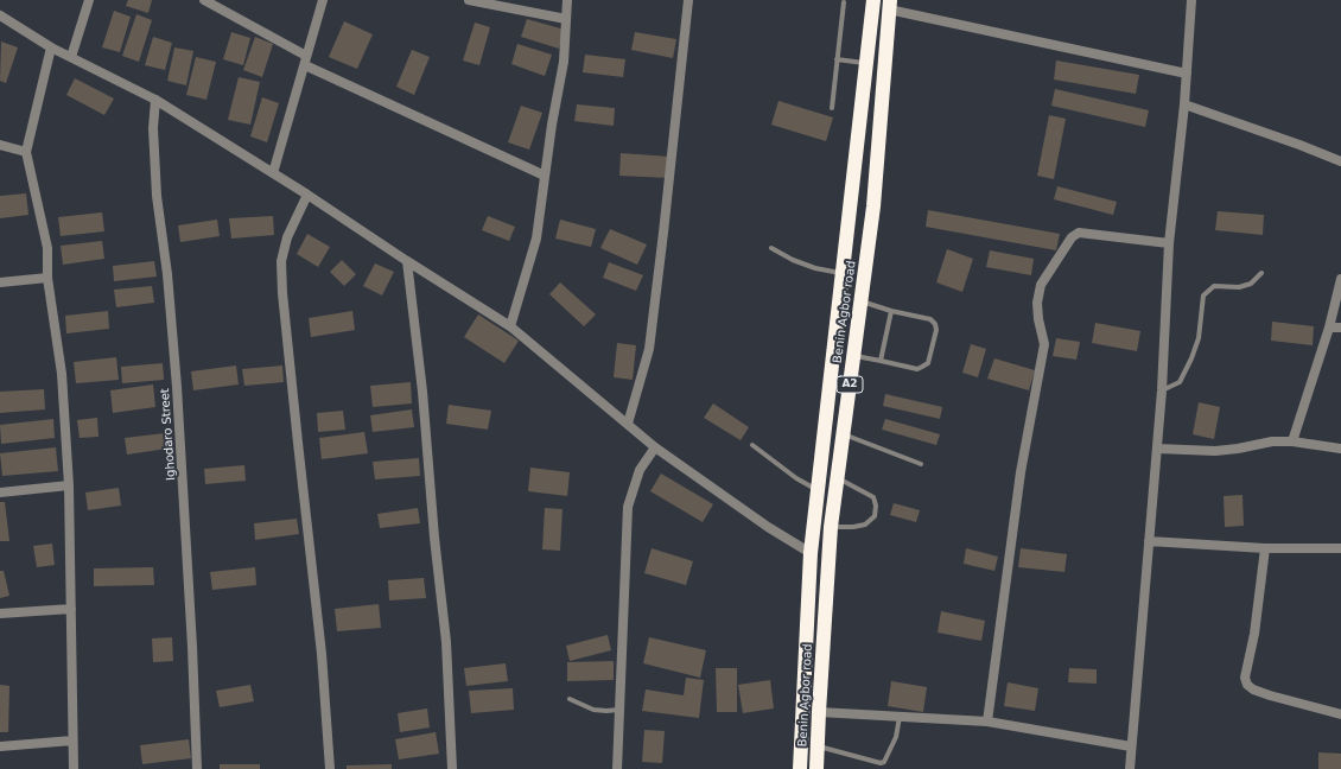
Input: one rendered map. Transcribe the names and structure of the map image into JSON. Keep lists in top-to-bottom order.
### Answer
{
  "streets": {
    "highway": ["Benin Agbor road", "A2"],
    "street": ["Ighodaro Street"]
  }
}
